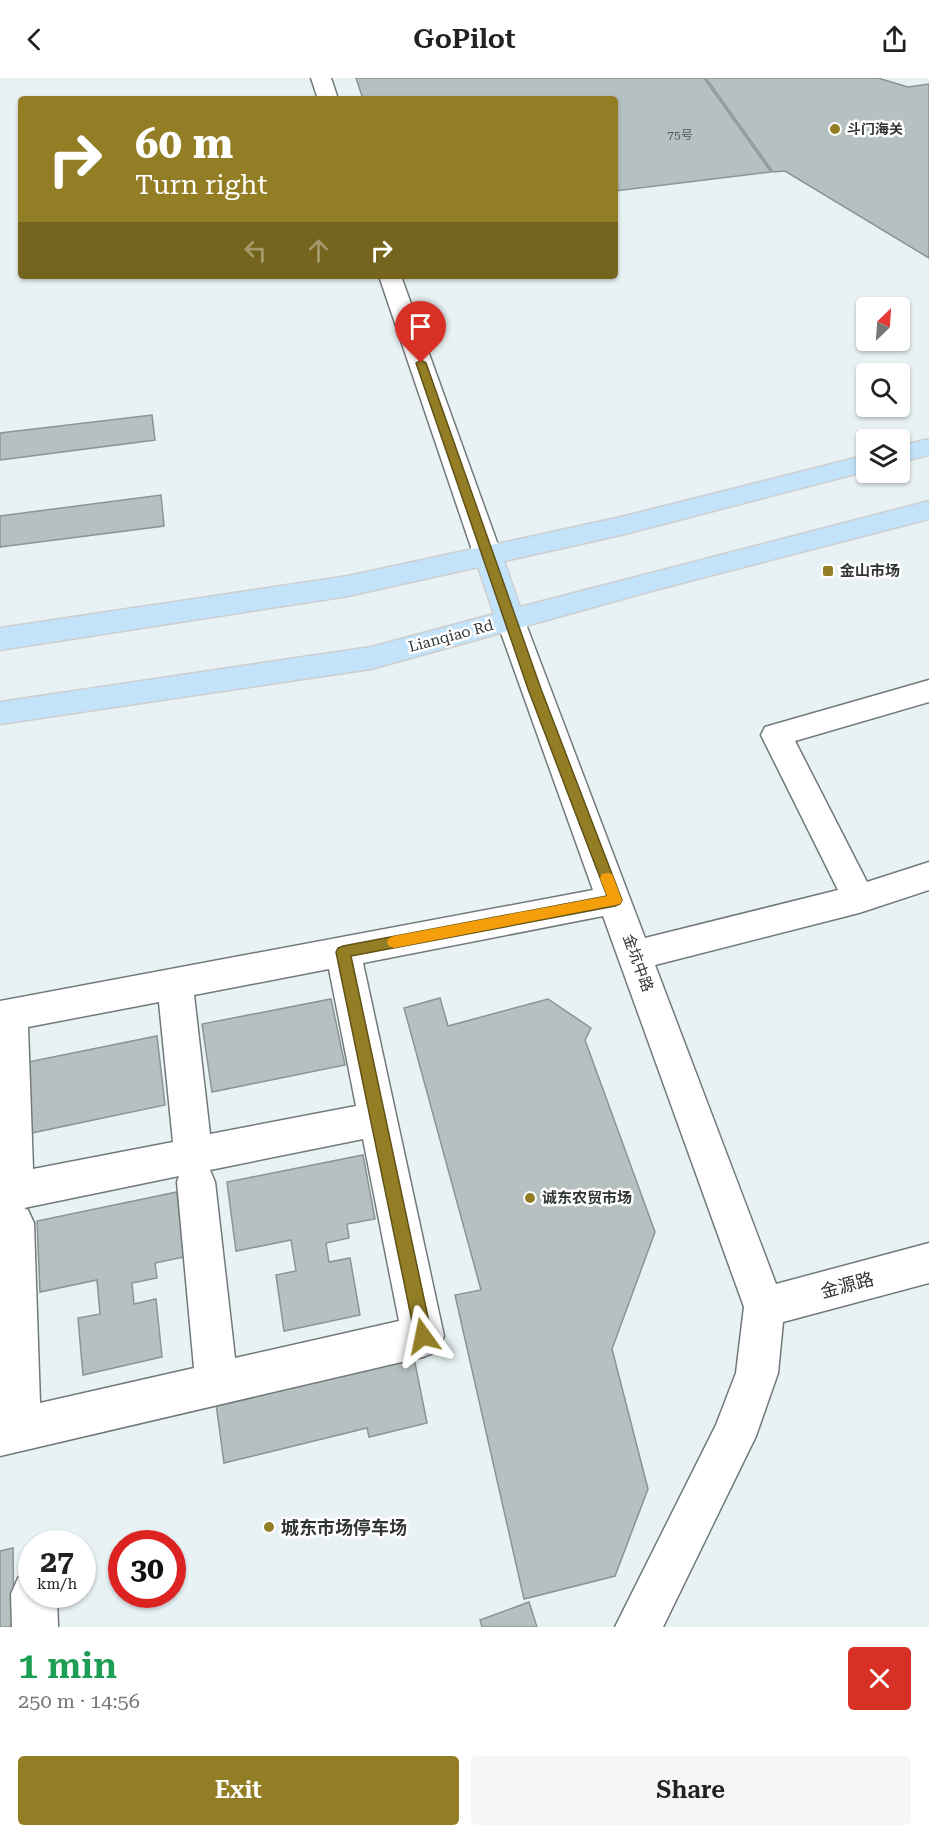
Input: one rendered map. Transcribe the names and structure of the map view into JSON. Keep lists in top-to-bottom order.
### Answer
{
  "streets": {
    "main road": ["Lianqiao Rd"],
    "street": ["金坑中路", "金源路"]
  },
  "crossings": [
    ["Lianqiao Rd", "金坑中路"],
    ["金坑中路", "金源路"]
  ],
  "places": {
    "other": ["斗门海关", "诚东农贸市场", "城东市场停车场"],
    "transit": ["金山市场"]
  },
  "house_numbers": ["75号"],
  "north": "top right",
  "page": {
    "header": "GoPilot",
    "turn": ["60 m", "Turn right"],
    "speed": "27 km/h",
    "limit": "30",
    "heading": ["1 min", "250 m · 14:56"],
    "buttons": ["Exit", "Share"]
  }
}
